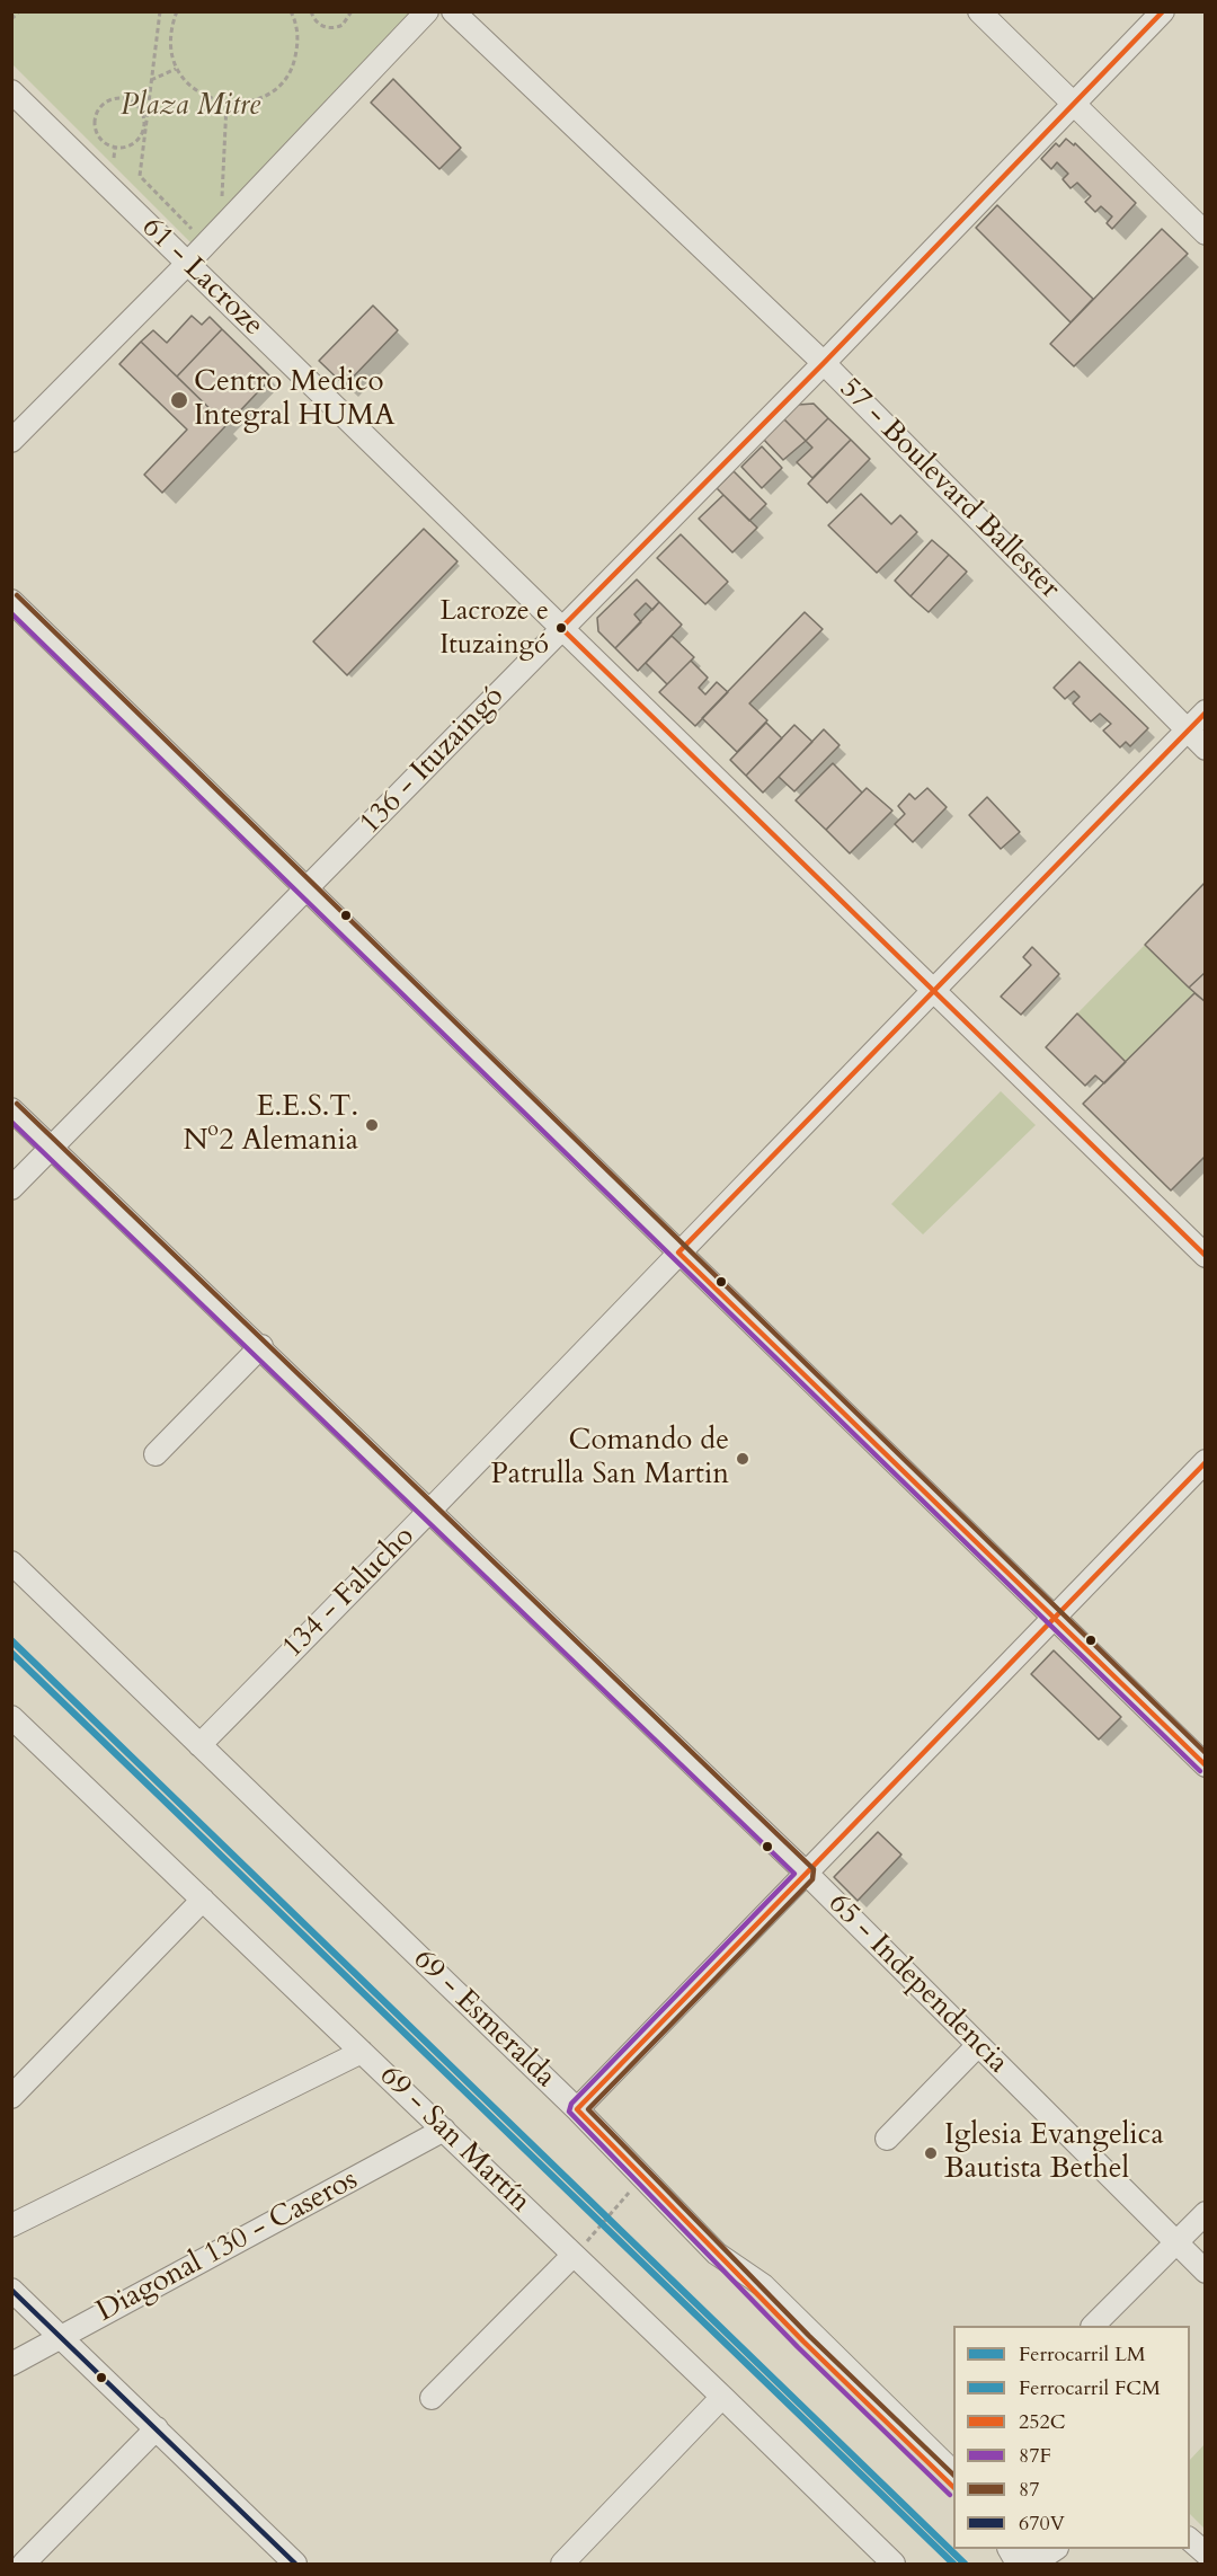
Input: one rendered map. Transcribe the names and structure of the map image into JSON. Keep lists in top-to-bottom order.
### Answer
{
  "streets": {
    "street": [
      "61 - Lacroze",
      "57 - Boulevard Ballester",
      "136 - Ituzaingó",
      "134 - Falucho",
      "65 - Independencia",
      "69 - Esmeralda",
      "69 - San Martín",
      "Diagonal 130 - Caseros"
    ]
  },
  "crossings": [
    ["61 - Lacroze", "136 - Ituzaingó"],
    ["61 - Lacroze", "134 - Falucho"],
    ["57 - Boulevard Ballester", "136 - Ituzaingó"],
    ["57 - Boulevard Ballester", "134 - Falucho"],
    ["136 - Ituzaingó", "65 - Independencia"],
    ["134 - Falucho", "65 - Independencia"],
    ["134 - Falucho", "69 - Esmeralda"],
    ["69 - San Martín", "Diagonal 130 - Caseros"]
  ],
  "parks": ["Plaza Mitre"],
  "places": [
    "Centro Medico Integral HUMA",
    "Lacroze e Ituzaingó",
    "E.E.S.T. Nº2 Alemania",
    "Comando de Patrulla San Martin",
    "Iglesia Evangelica Bautista Bethel"
  ],
  "lines": [
    "transit line 252C",
    "transit line 87",
    "transit line 87F",
    "rail line LM",
    "rail line FCM",
    "transit line 670V"
  ],
  "legend": [
    "Ferrocarril LM",
    "Ferrocarril FCM",
    "252C",
    "87F",
    "87",
    "670V"
  ]
}
